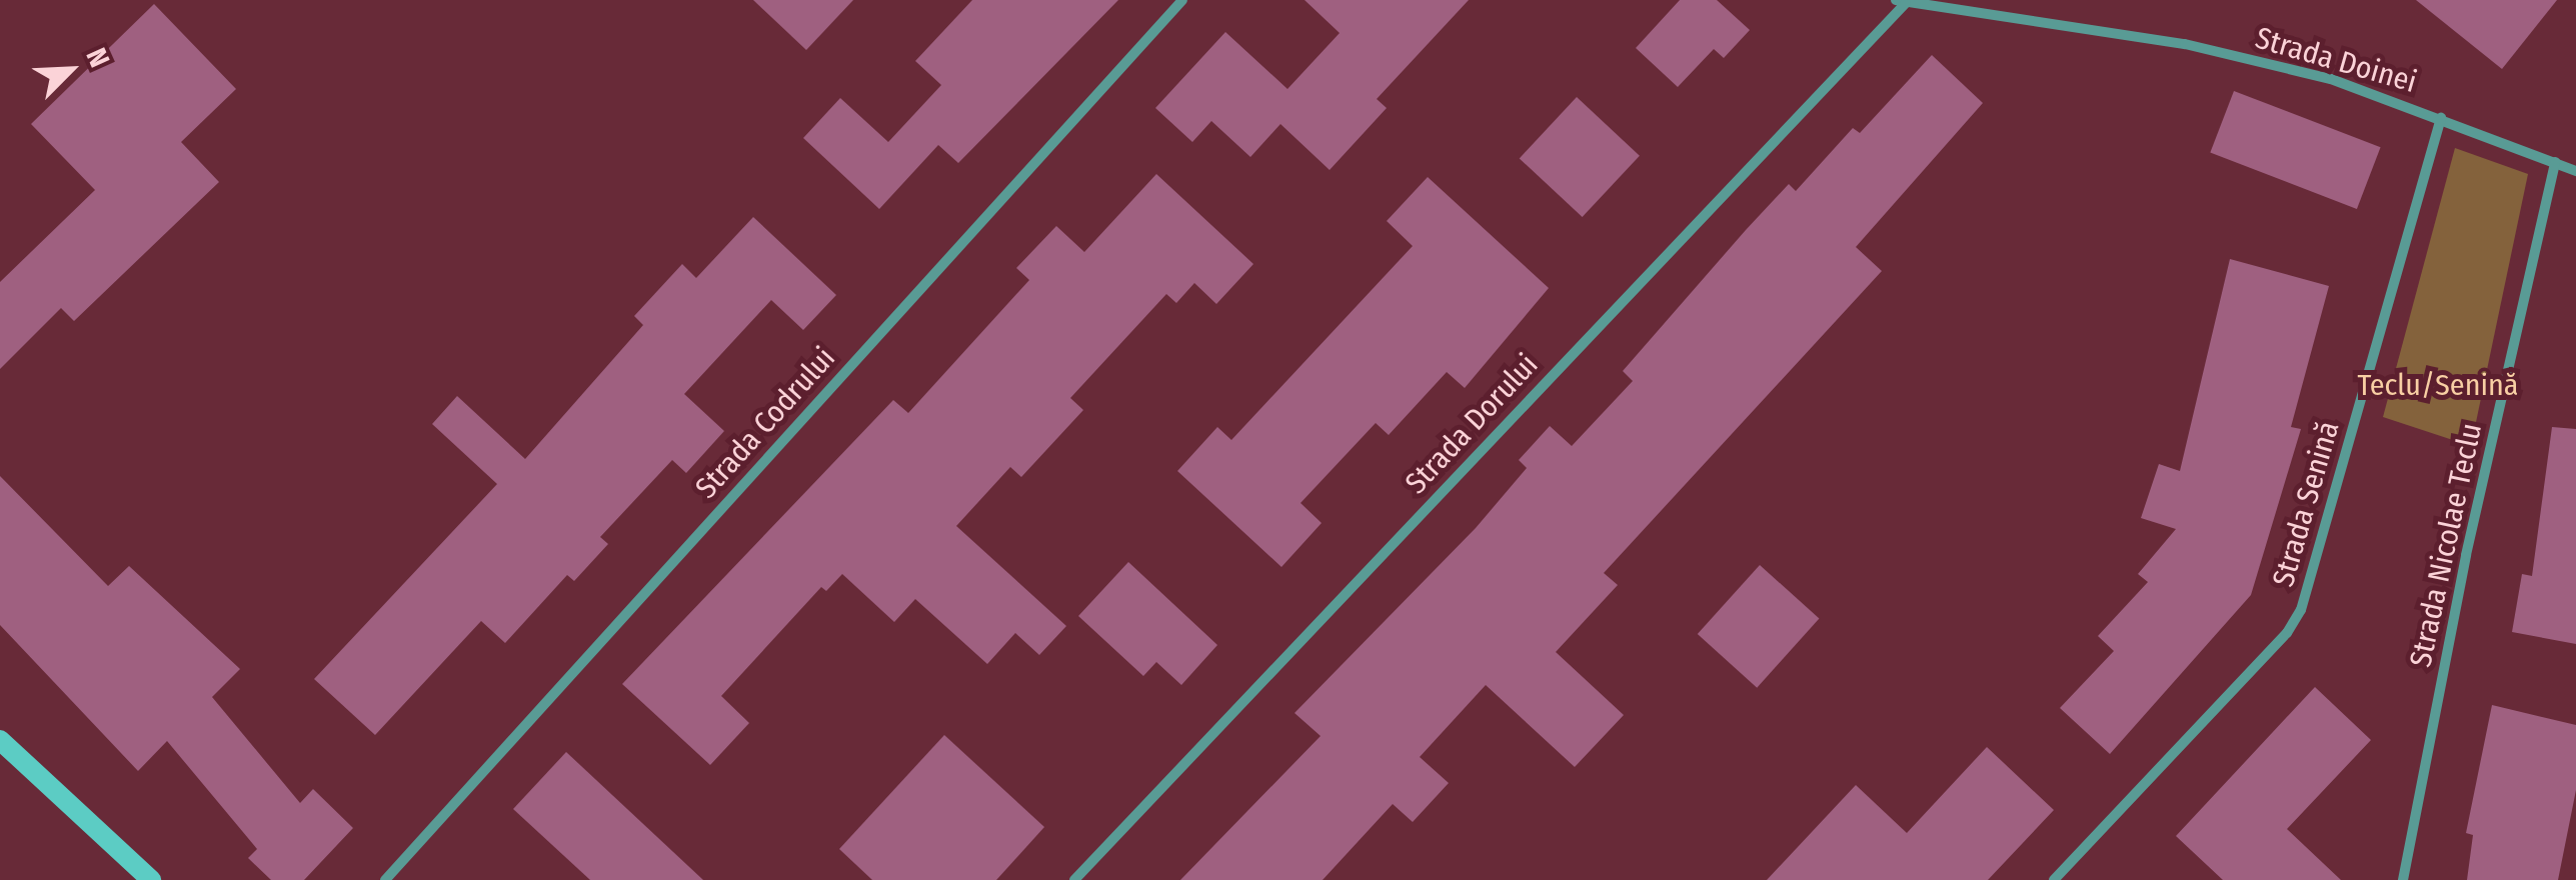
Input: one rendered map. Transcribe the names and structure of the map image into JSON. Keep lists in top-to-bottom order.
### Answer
{
  "streets": {
    "street": [
      "Strada Doinei",
      "Strada Codrului",
      "Strada Dorului",
      "Strada Senină",
      "Strada Nicolae Teclu"
    ]
  },
  "crossings": [
    ["Strada Doinei", "Strada Dorului"],
    ["Strada Doinei", "Strada Senină"],
    ["Strada Doinei", "Strada Nicolae Teclu"]
  ],
  "parks": ["Teclu/Senină"],
  "north": "top right"
}
